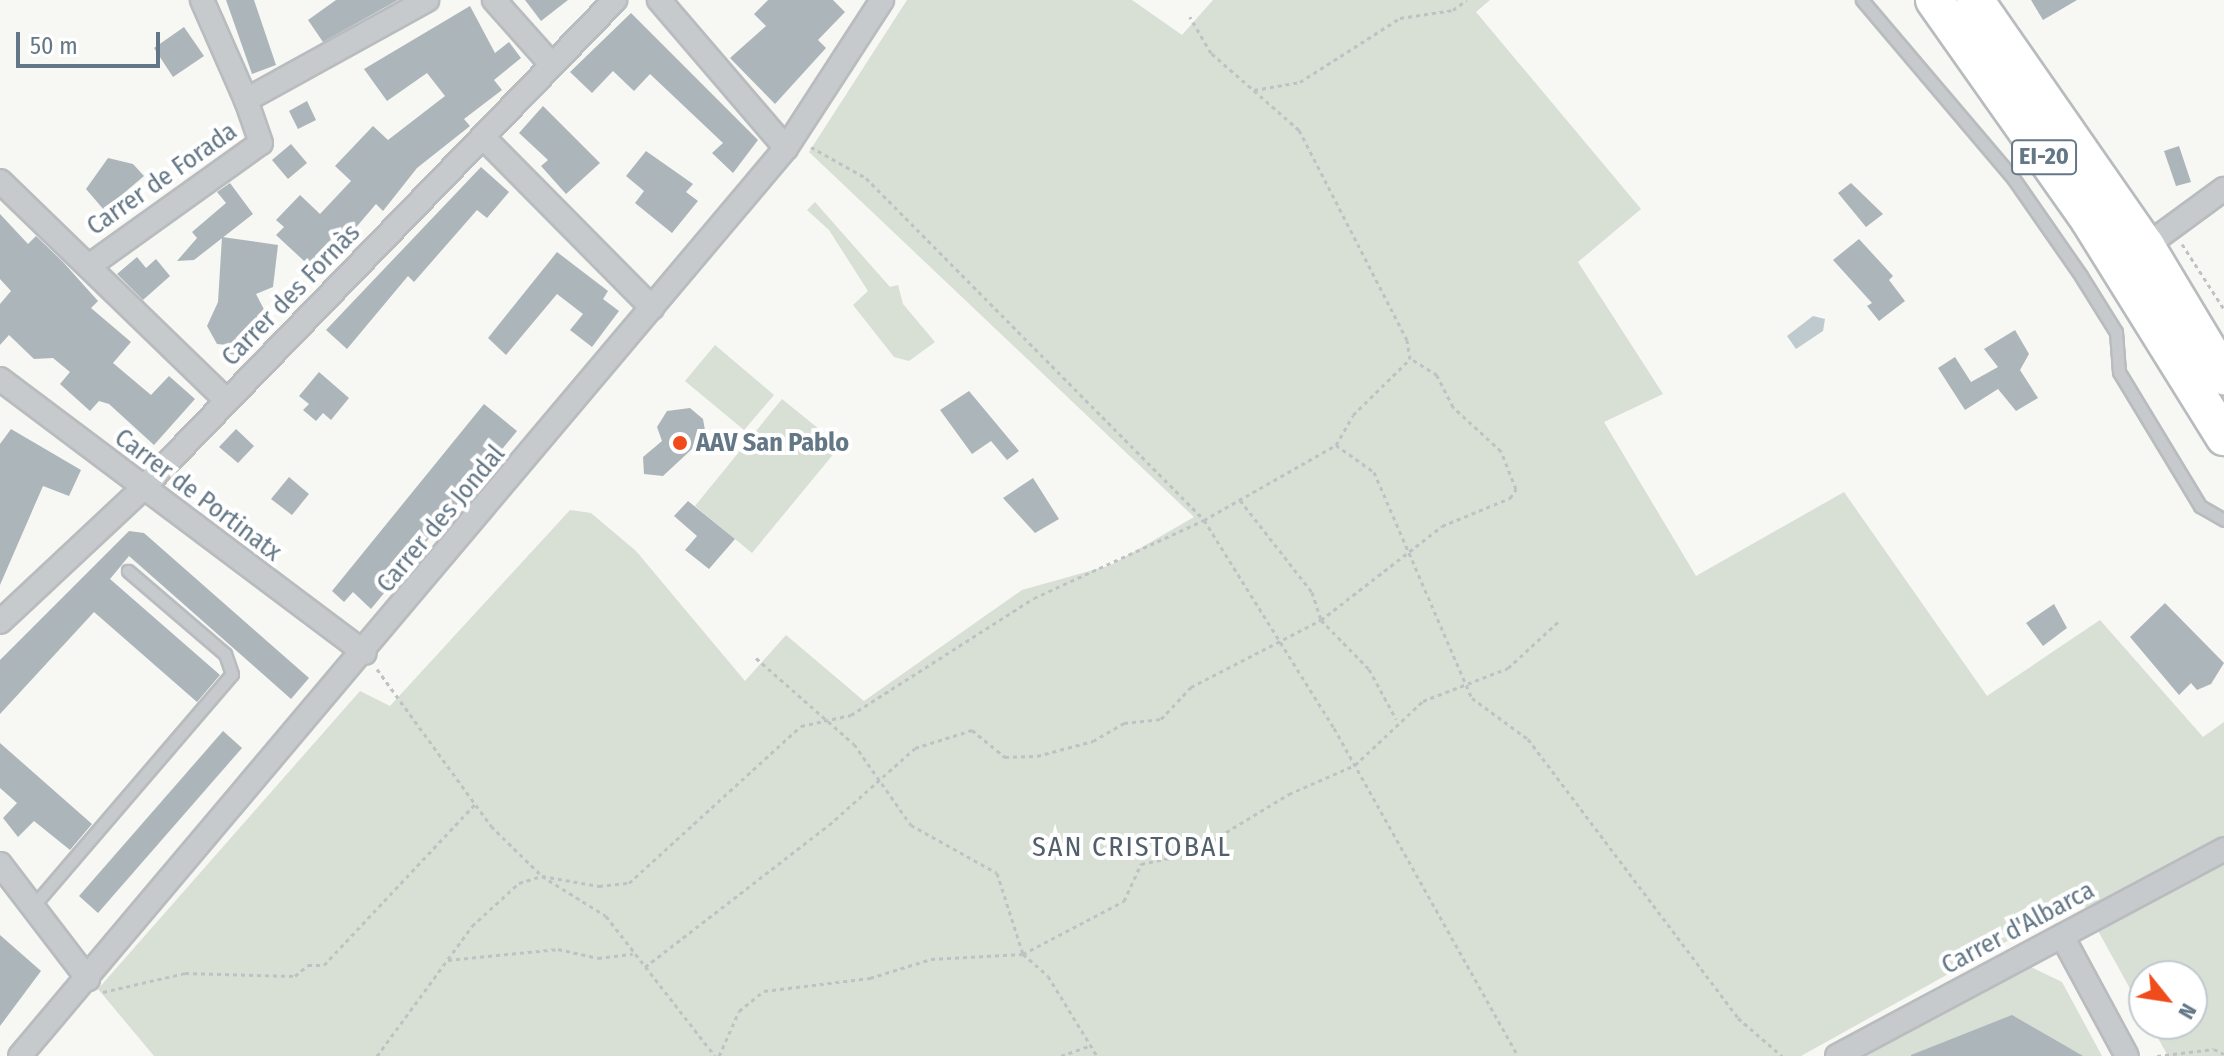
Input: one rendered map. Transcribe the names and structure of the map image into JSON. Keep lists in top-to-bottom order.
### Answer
{
  "streets": {
    "highway": ["EI-20"],
    "street": [
      "Carrer de Forada",
      "Carrer des Fornàs",
      "Carrer de Portinatx",
      "Carrer des Jondal",
      "Carrer d'Albarca"
    ]
  },
  "crossings": [
    ["Carrer des Fornàs", "Carrer de Portinatx"],
    ["Carrer de Portinatx", "Carrer des Jondal"]
  ],
  "districts": ["SAN CRISTOBAL"],
  "places": ["AAV San Pablo"],
  "scale_bar": "50 m",
  "north": "bottom right"
}
